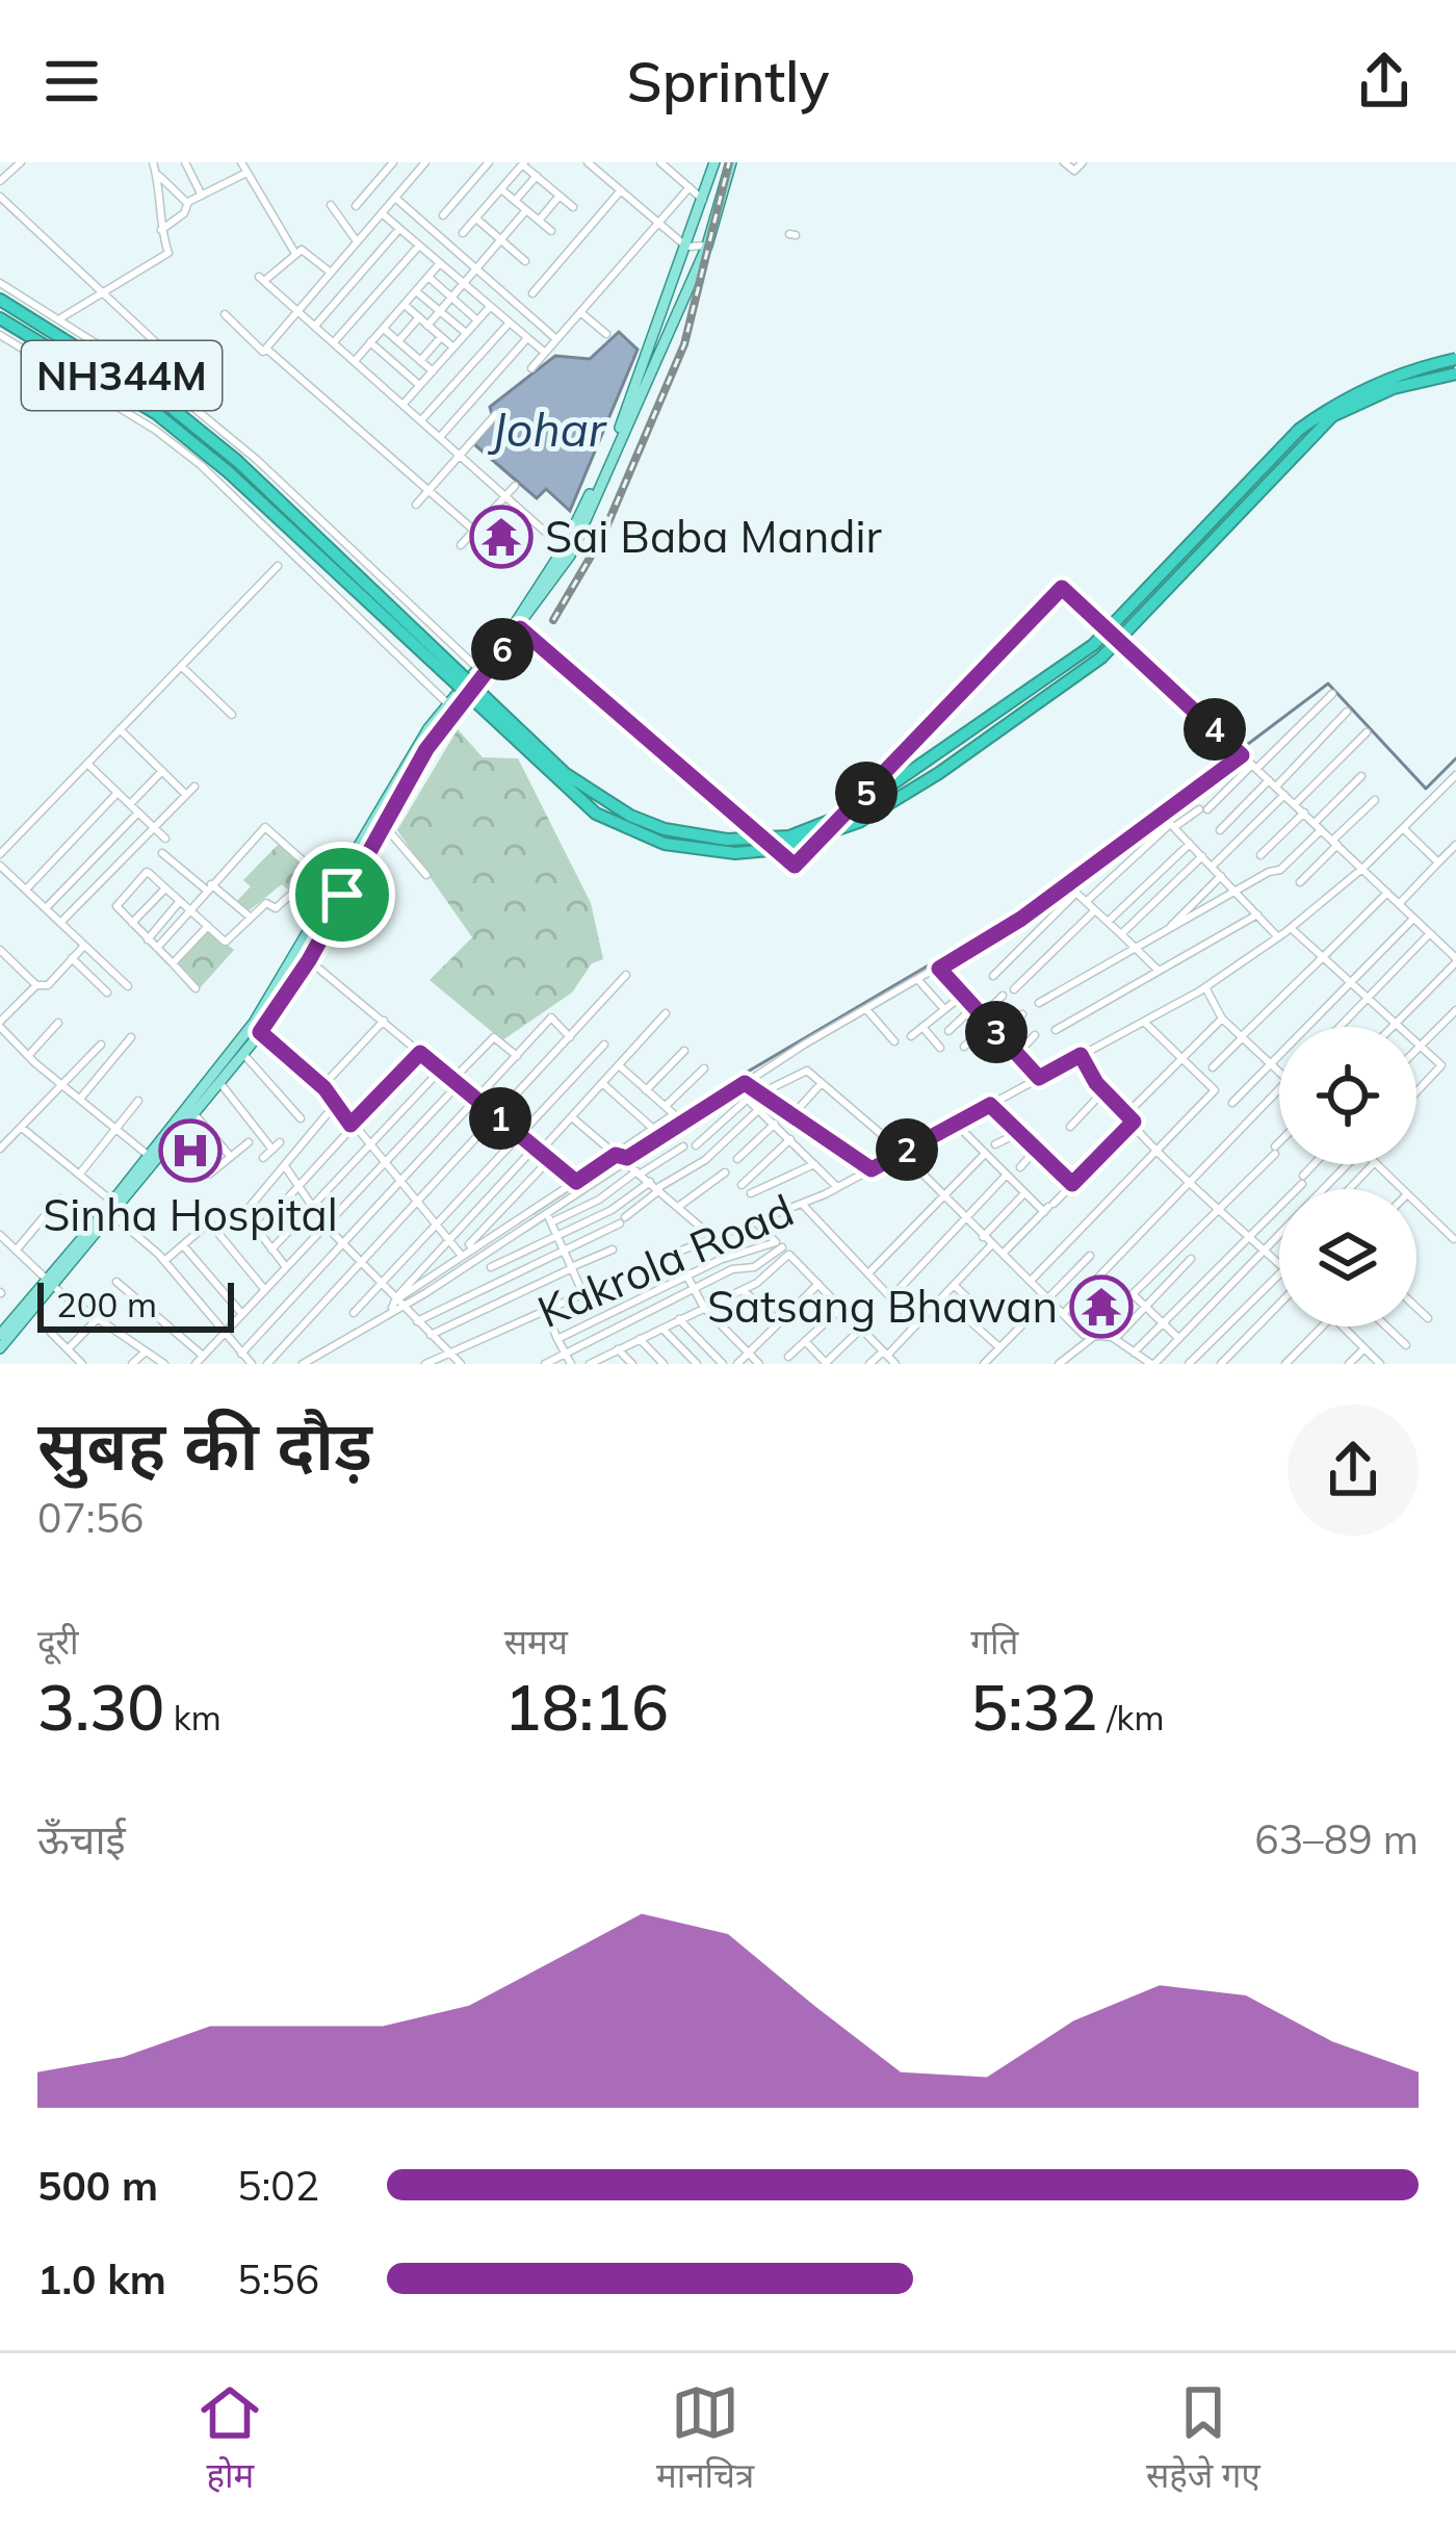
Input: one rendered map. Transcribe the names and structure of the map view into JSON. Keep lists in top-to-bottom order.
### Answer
{
  "streets": {
    "highway": ["NH344M"],
    "street": ["Kakrola Road"]
  },
  "water": ["Johar"],
  "places": {
    "temple": ["Sai Baba Mandir", "Satsang Bhawan"],
    "hospital": ["Sinha Hospital"]
  },
  "scale_bar": "200 m",
  "page": {
    "header": "Sprintly",
    "pins": [
      "6",
      "4",
      "5",
      "3",
      "1",
      "2"
    ],
    "scale": "200 m",
    "heading": ["सुबह की दौड़", "07:56"],
    "stats": [
      ["दूरी", "3.30 km"],
      ["समय", "18:16"],
      ["गति", "5:32 /km"]
    ],
    "chart": ["ऊँचाई", "63–89 m"],
    "list": [
      {
        "name": "500 m",
        "note": "5:02"
      },
      {
        "name": "1.0 km",
        "note": "5:56"
      }
    ],
    "tabs": ["होम", "मानचित्र", "सहेजे गए"]
  }
}
